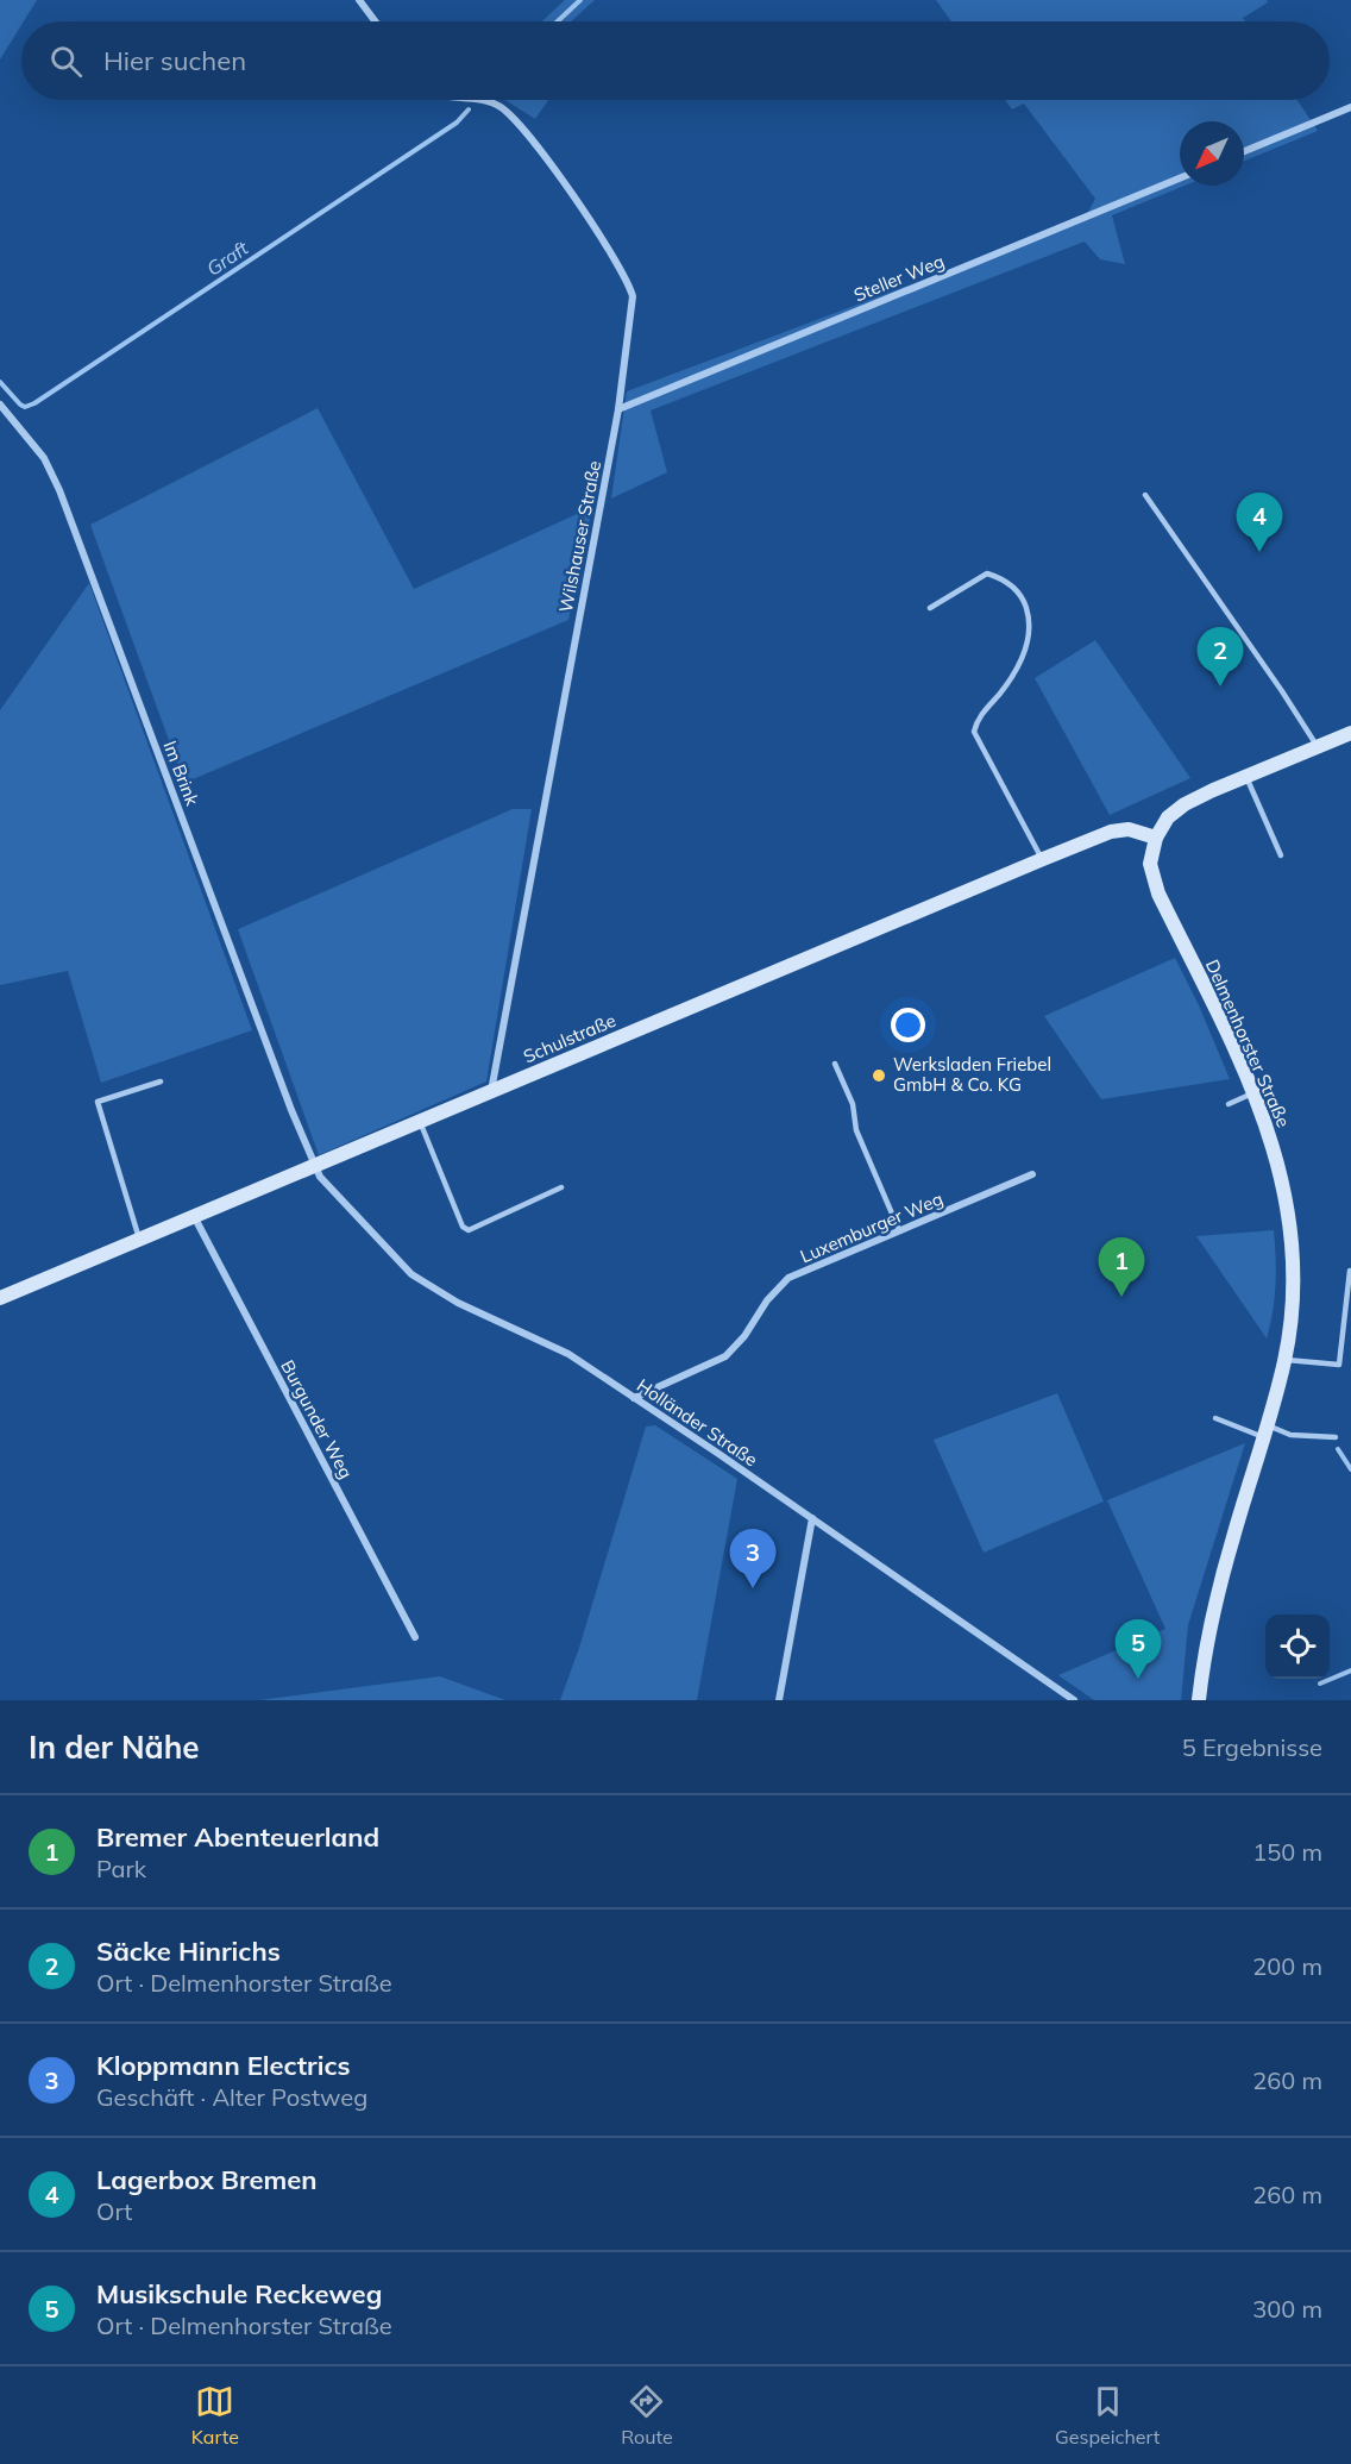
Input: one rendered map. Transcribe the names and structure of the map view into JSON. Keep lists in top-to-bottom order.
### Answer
{
  "streets": {
    "street": [
      "Steller Weg",
      "Wilshauser Straße",
      "Im Brink",
      "Schulstraße",
      "Delmenhorster Straße",
      "Luxemburger Weg",
      "Burgunder Weg",
      "Holländer Straße"
    ]
  },
  "crossings": [
    ["Steller Weg", "Wilshauser Straße"],
    ["Wilshauser Straße", "Schulstraße"],
    ["Im Brink", "Schulstraße"],
    ["Im Brink", "Holländer Straße"],
    ["Schulstraße", "Delmenhorster Straße"],
    ["Schulstraße", "Burgunder Weg"],
    ["Schulstraße", "Holländer Straße"],
    ["Luxemburger Weg", "Holländer Straße"]
  ],
  "water": ["Graft"],
  "places": ["Werksladen Friebel GmbH & Co. KG"],
  "north": "bottom left",
  "page": {
    "search": "Hier suchen",
    "pins": [
      "4",
      "2",
      "1",
      "3",
      "5"
    ],
    "heading": ["In der Nähe", "5 Ergebnisse"],
    "list": [
      {
        "mark": "1",
        "name": "Bremer Abenteuerland",
        "note": "Park",
        "value": "150 m"
      },
      {
        "mark": "2",
        "name": "Säcke Hinrichs",
        "note": "Ort · Delmenhorster Straße",
        "value": "200 m"
      },
      {
        "mark": "3",
        "name": "Kloppmann Electrics",
        "note": "Geschäft · Alter Postweg",
        "value": "260 m"
      },
      {
        "mark": "4",
        "name": "Lagerbox Bremen",
        "note": "Ort",
        "value": "260 m"
      },
      {
        "mark": "5",
        "name": "Musikschule Reckeweg",
        "note": "Ort · Delmenhorster Straße",
        "value": "300 m"
      }
    ],
    "nav": ["Karte", "Route", "Gespeichert"]
  }
}
